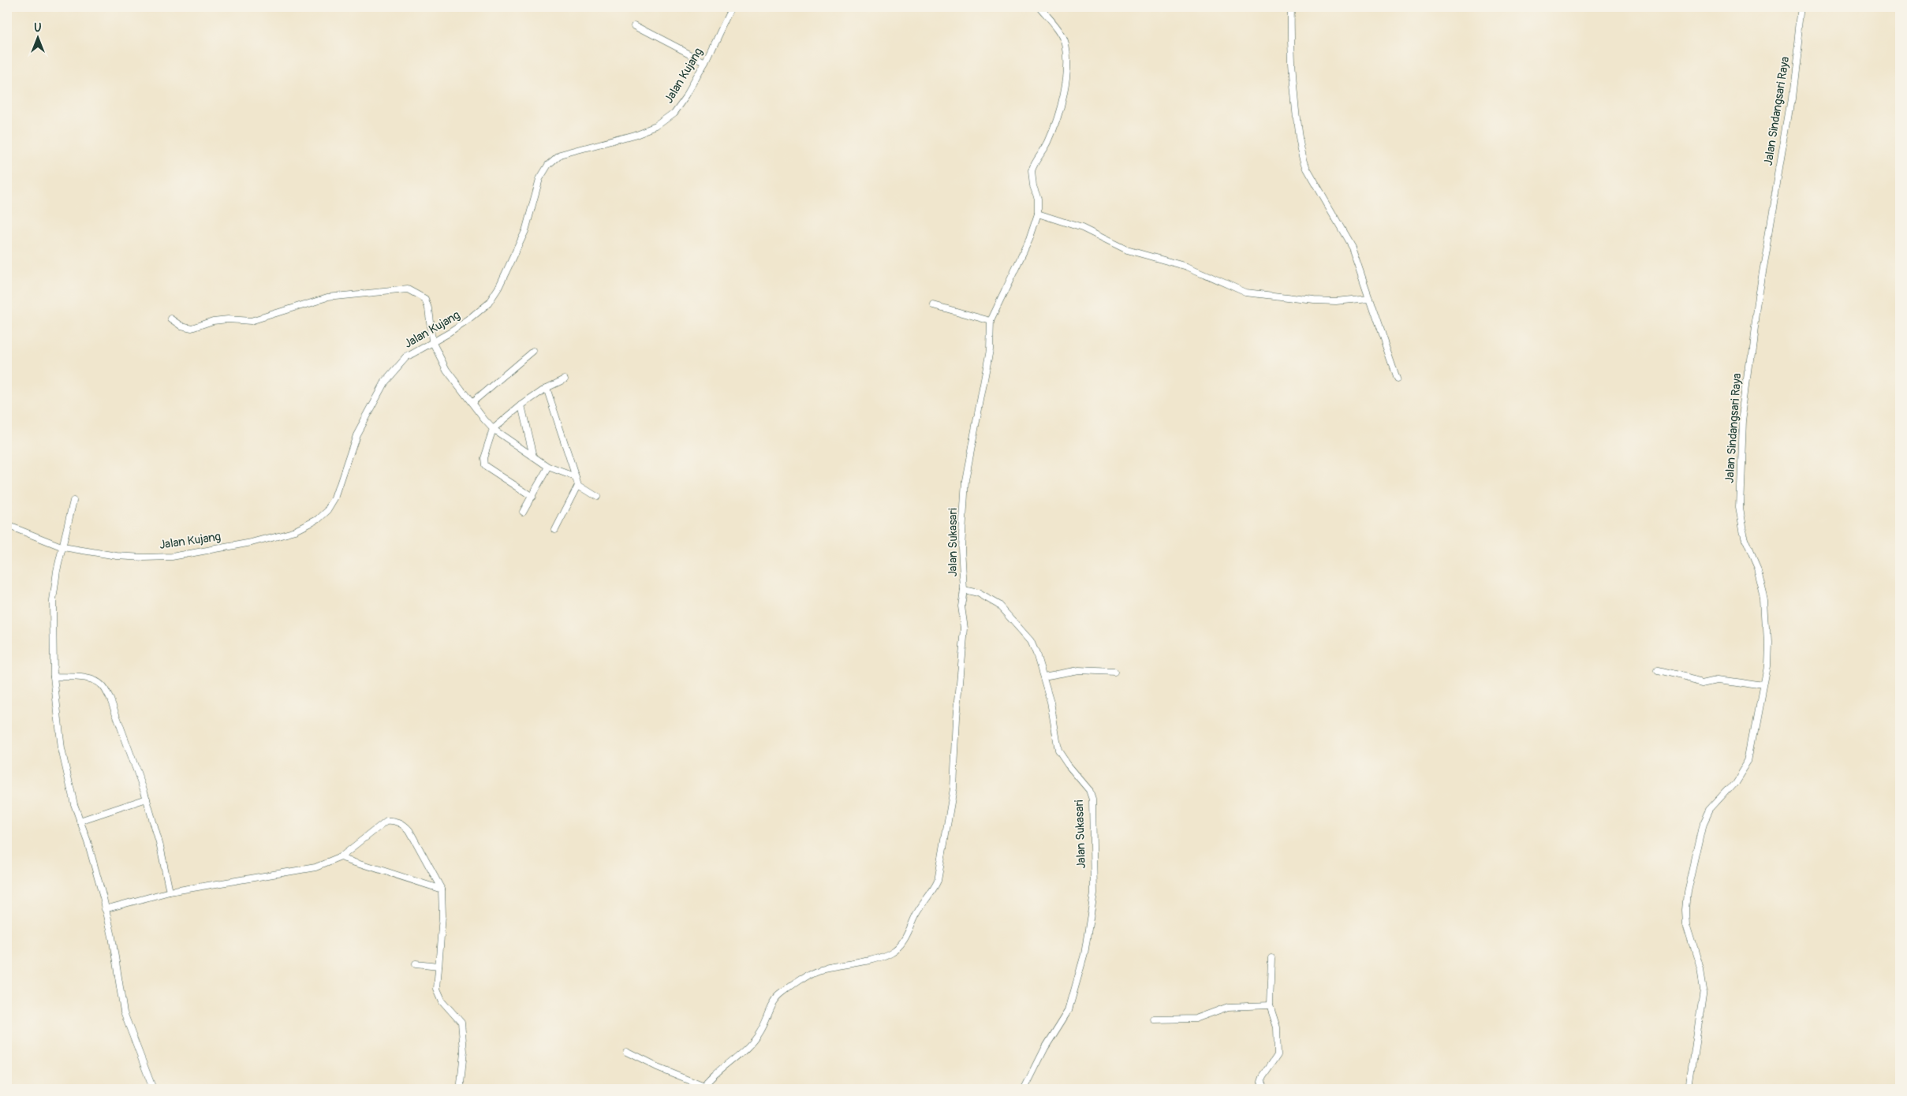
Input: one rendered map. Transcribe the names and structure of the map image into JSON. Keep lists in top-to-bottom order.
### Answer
{
  "streets": {
    "street": ["Jalan Kujang", "Jalan Sindangsari Raya", "Jalan Sukasari"]
  },
  "north": "top"
}
